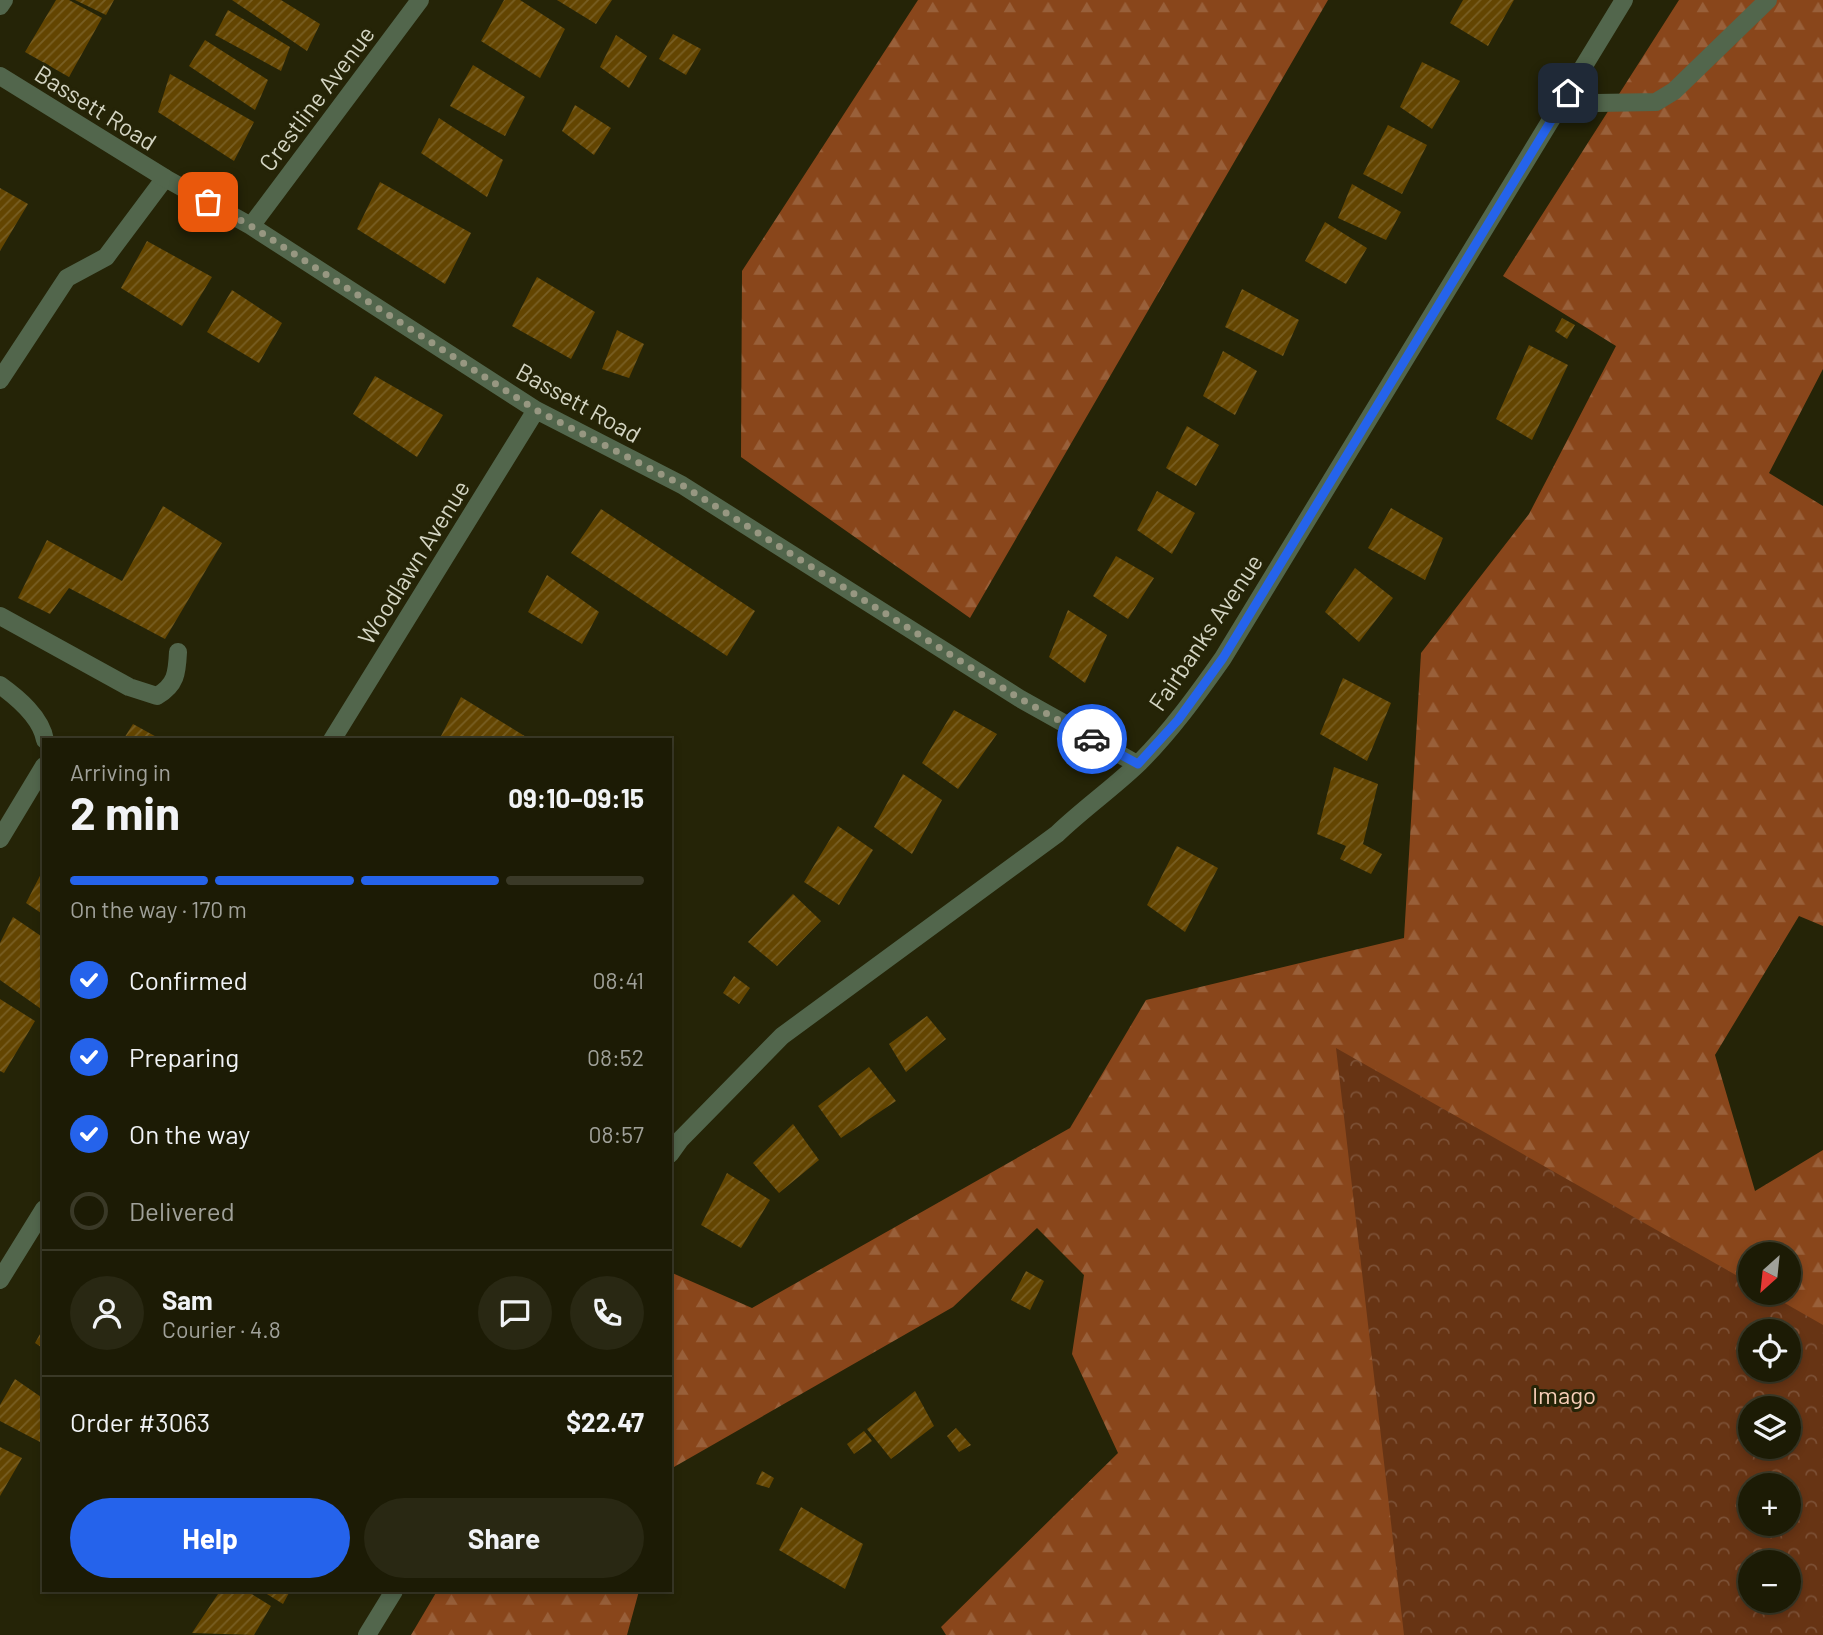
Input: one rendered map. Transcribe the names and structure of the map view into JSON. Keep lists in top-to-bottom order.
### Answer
{
  "streets": {
    "street": [
      "Crestline Avenue",
      "Bassett Road",
      "Woodlawn Avenue",
      "Fairbanks Avenue"
    ]
  },
  "crossings": [
    ["Crestline Avenue", "Bassett Road"],
    ["Bassett Road", "Woodlawn Avenue"],
    ["Bassett Road", "Fairbanks Avenue"]
  ],
  "parks": ["Imago"],
  "north": "bottom left",
  "page": {
    "heading": ["2 min", "Arriving in", "09:10–09:15"],
    "panel": [
      "Sam",
      "Courier · 4.8",
      "Order #3063",
      "$22.47"
    ],
    "bar": "On the way · 170 m",
    "list": [
      ["Confirmed", "08:41"],
      ["Preparing", "08:52"],
      ["On the way", "08:57"],
      "Delivered"
    ],
    "map_buttons": ["+", "−"],
    "buttons": ["Help", "Share"]
  }
}
